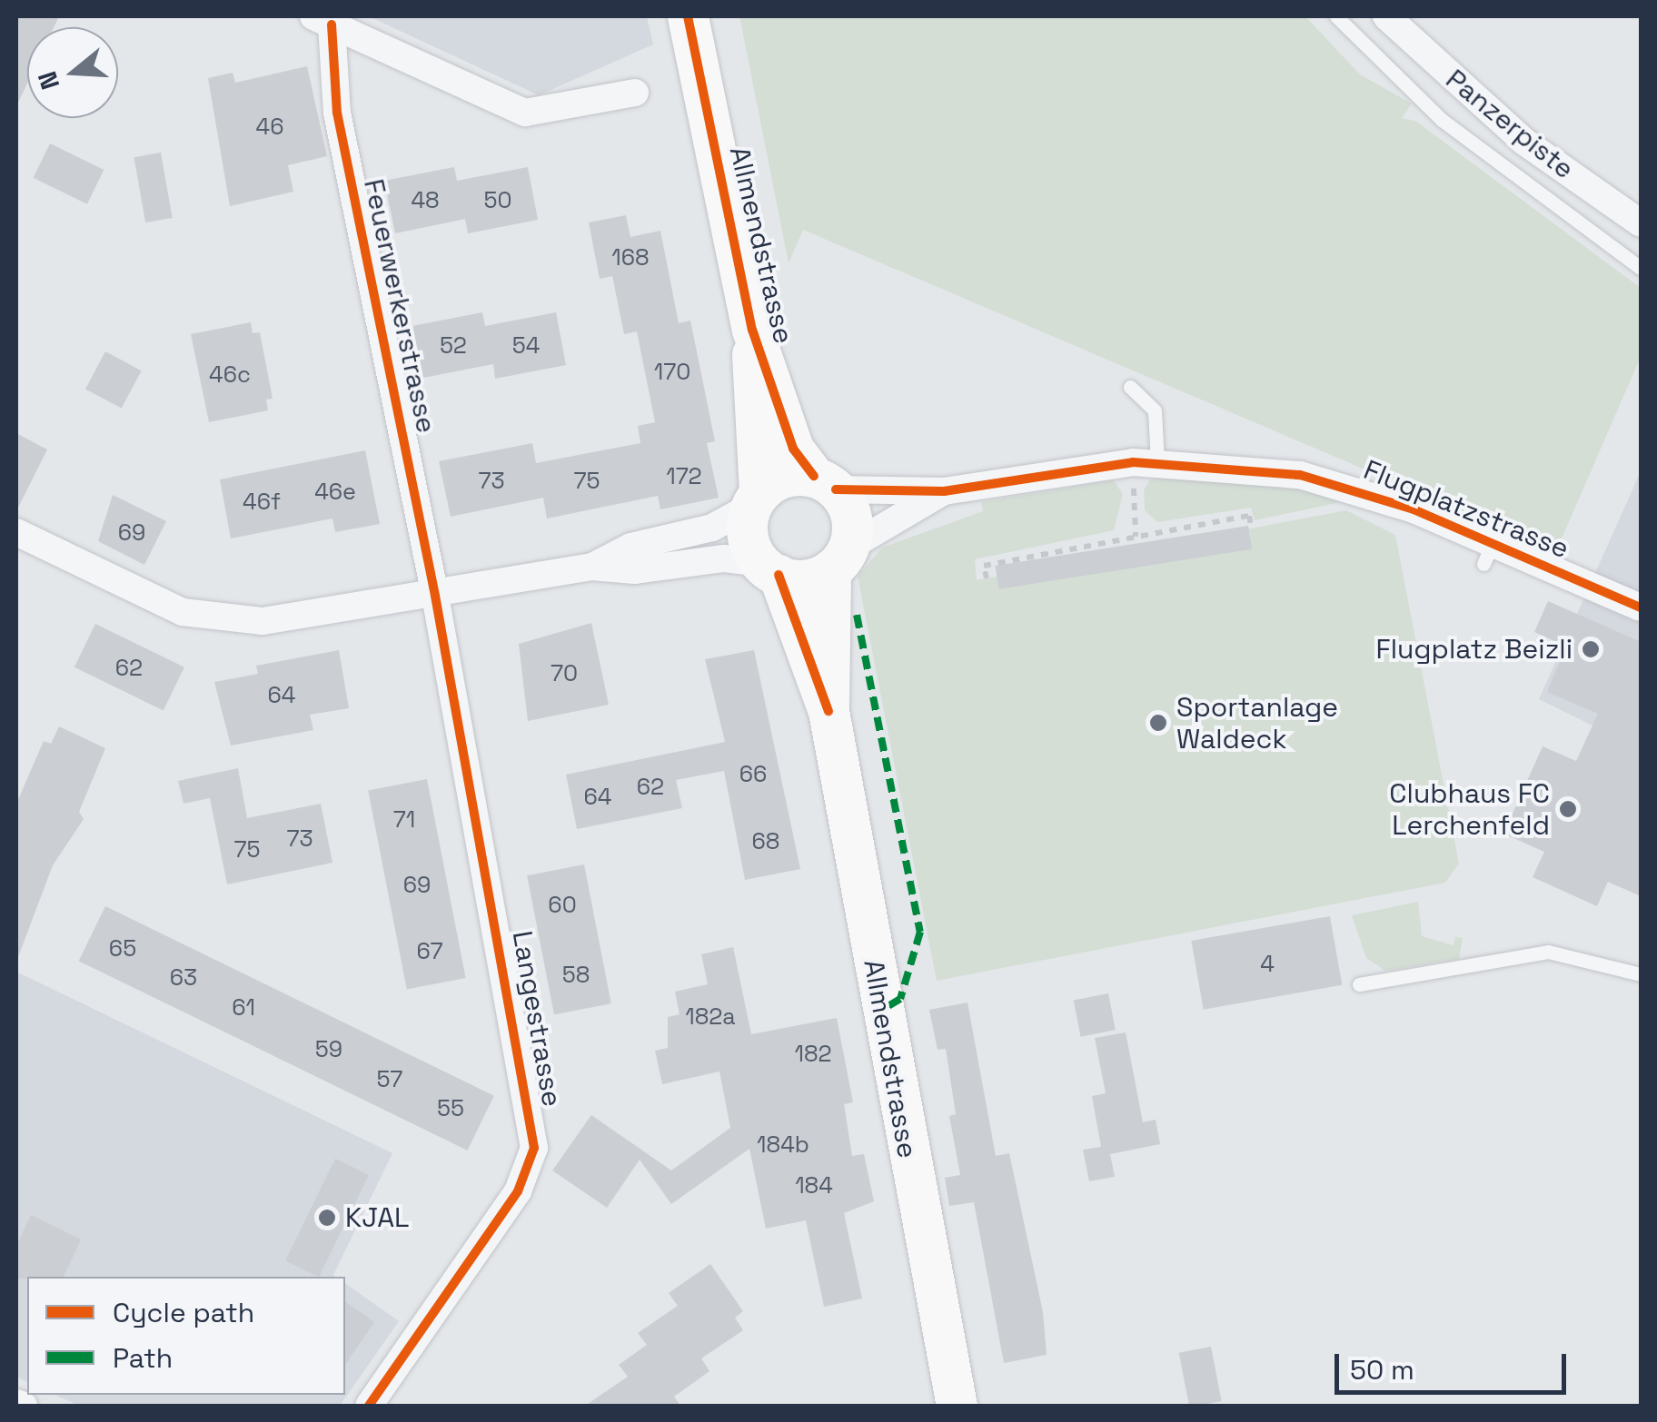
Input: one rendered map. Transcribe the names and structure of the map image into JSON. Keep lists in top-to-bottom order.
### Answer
{
  "streets": {
    "main road": ["Allmendstrasse"],
    "street": [
      "Panzerpiste",
      "Feuerwerkerstrasse",
      "Flugplatzstrasse",
      "Langestrasse"
    ]
  },
  "crossings": [
    ["Allmendstrasse", "Flugplatzstrasse"],
    ["Feuerwerkerstrasse", "Langestrasse"]
  ],
  "places": [
    "Flugplatz Beizli",
    "Sportanlage Waldeck",
    "Clubhaus FC Lerchenfeld",
    "KJAL"
  ],
  "house_numbers": [
    "46",
    "48",
    "50",
    "168",
    "52",
    "54",
    "170",
    "46c",
    "172",
    "73",
    "75",
    "46e",
    "46f",
    "69",
    "62",
    "70",
    "64",
    "66",
    "62",
    "64",
    "71",
    "73",
    "68",
    "75",
    "69",
    "60",
    "65",
    "67",
    "4",
    "58",
    "63",
    "61",
    "182a",
    "59",
    "182",
    "57",
    "55",
    "184b",
    "184"
  ],
  "legend": ["Cycle path", "Path"],
  "scale_bar": "50 m",
  "north": "left"
}
